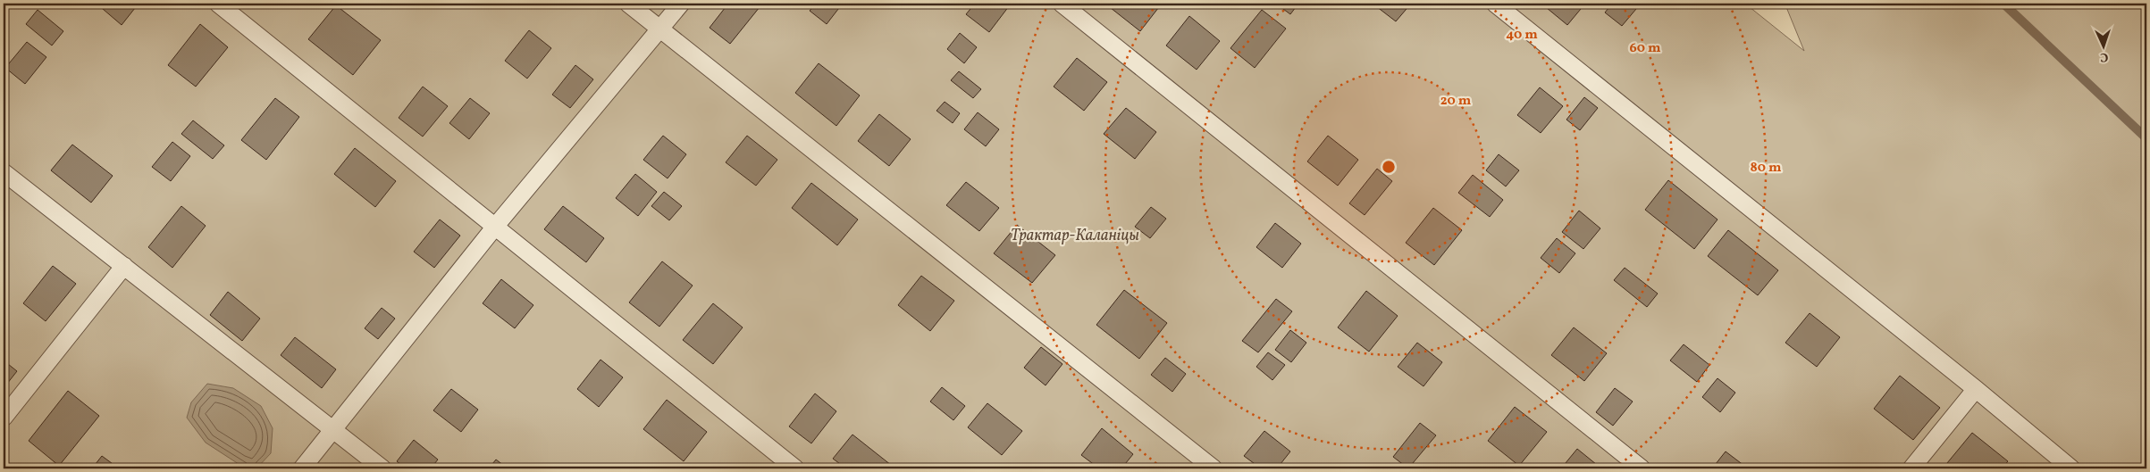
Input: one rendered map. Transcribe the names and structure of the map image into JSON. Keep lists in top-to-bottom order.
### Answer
{
  "parks": ["Трактар-Каланіцы"],
  "north": "bottom",
  "rings": [
    "40 m",
    "60 m",
    "20 m",
    "80 m"
  ]
}
